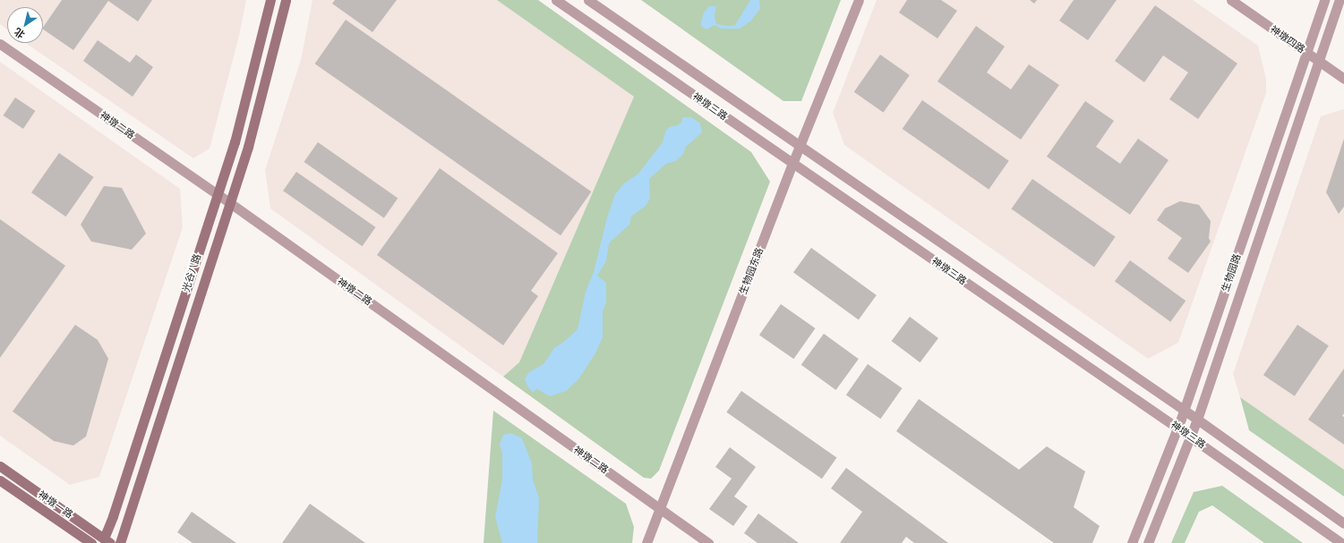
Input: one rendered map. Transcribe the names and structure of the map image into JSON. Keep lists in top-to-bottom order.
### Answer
{
  "streets": {
    "main road": ["光谷八路", "神墩一路"],
    "street": [
      "神墩四路",
      "神墩三路",
      "神墩二路",
      "生物园东路",
      "生物园路"
    ]
  },
  "crossings": [
    ["神墩四路", "生物园路"],
    ["神墩三路", "生物园东路"],
    ["神墩三路", "生物园路"],
    ["神墩二路", "生物园东路"],
    ["神墩二路", "光谷八路"],
    ["光谷八路", "神墩一路"]
  ],
  "north": "bottom left"
}
